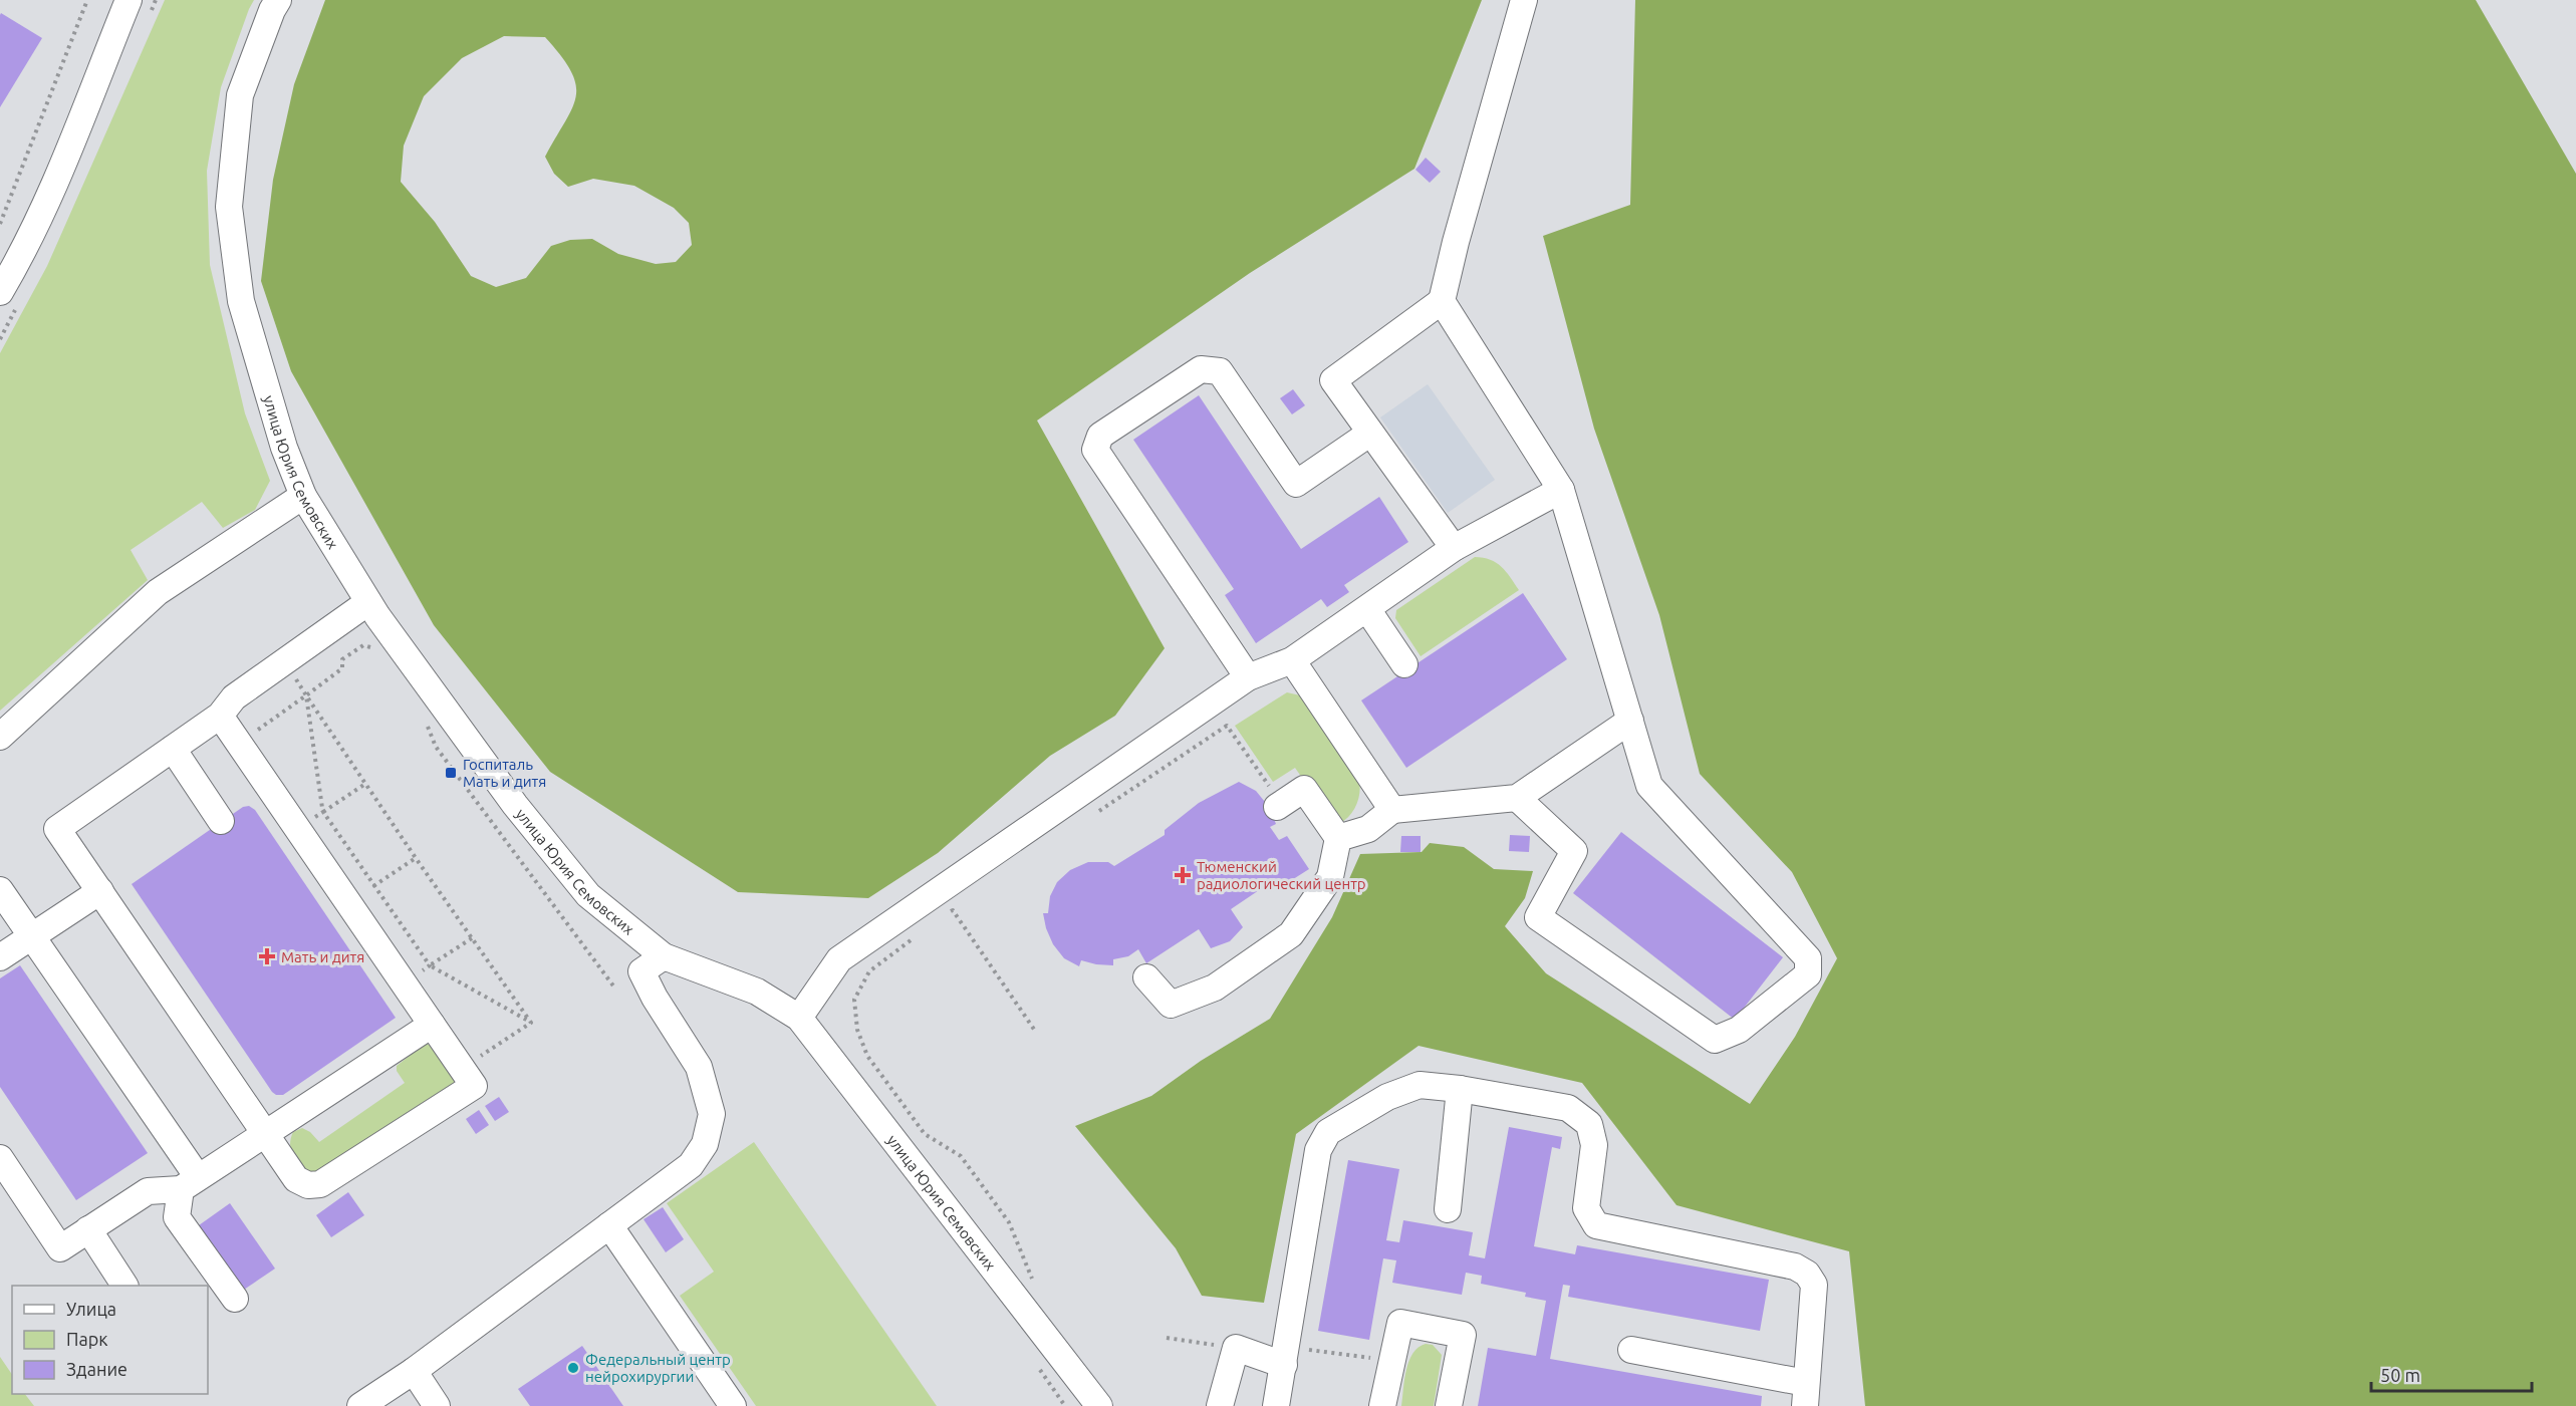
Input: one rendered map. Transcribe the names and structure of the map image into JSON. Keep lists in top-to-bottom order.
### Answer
{
  "streets": {
    "street": ["улица Юрия Семовских"]
  },
  "places": {
    "transit": ["Госпиталь Мать и дитя"],
    "health": ["Тюменский радиологический центр", "Мать и дитя"],
    "other": ["Федеральный центр нейрохирургии"]
  },
  "legend": ["Улица", "Парк", "Здание"],
  "scale_bar": "50 m"
}
